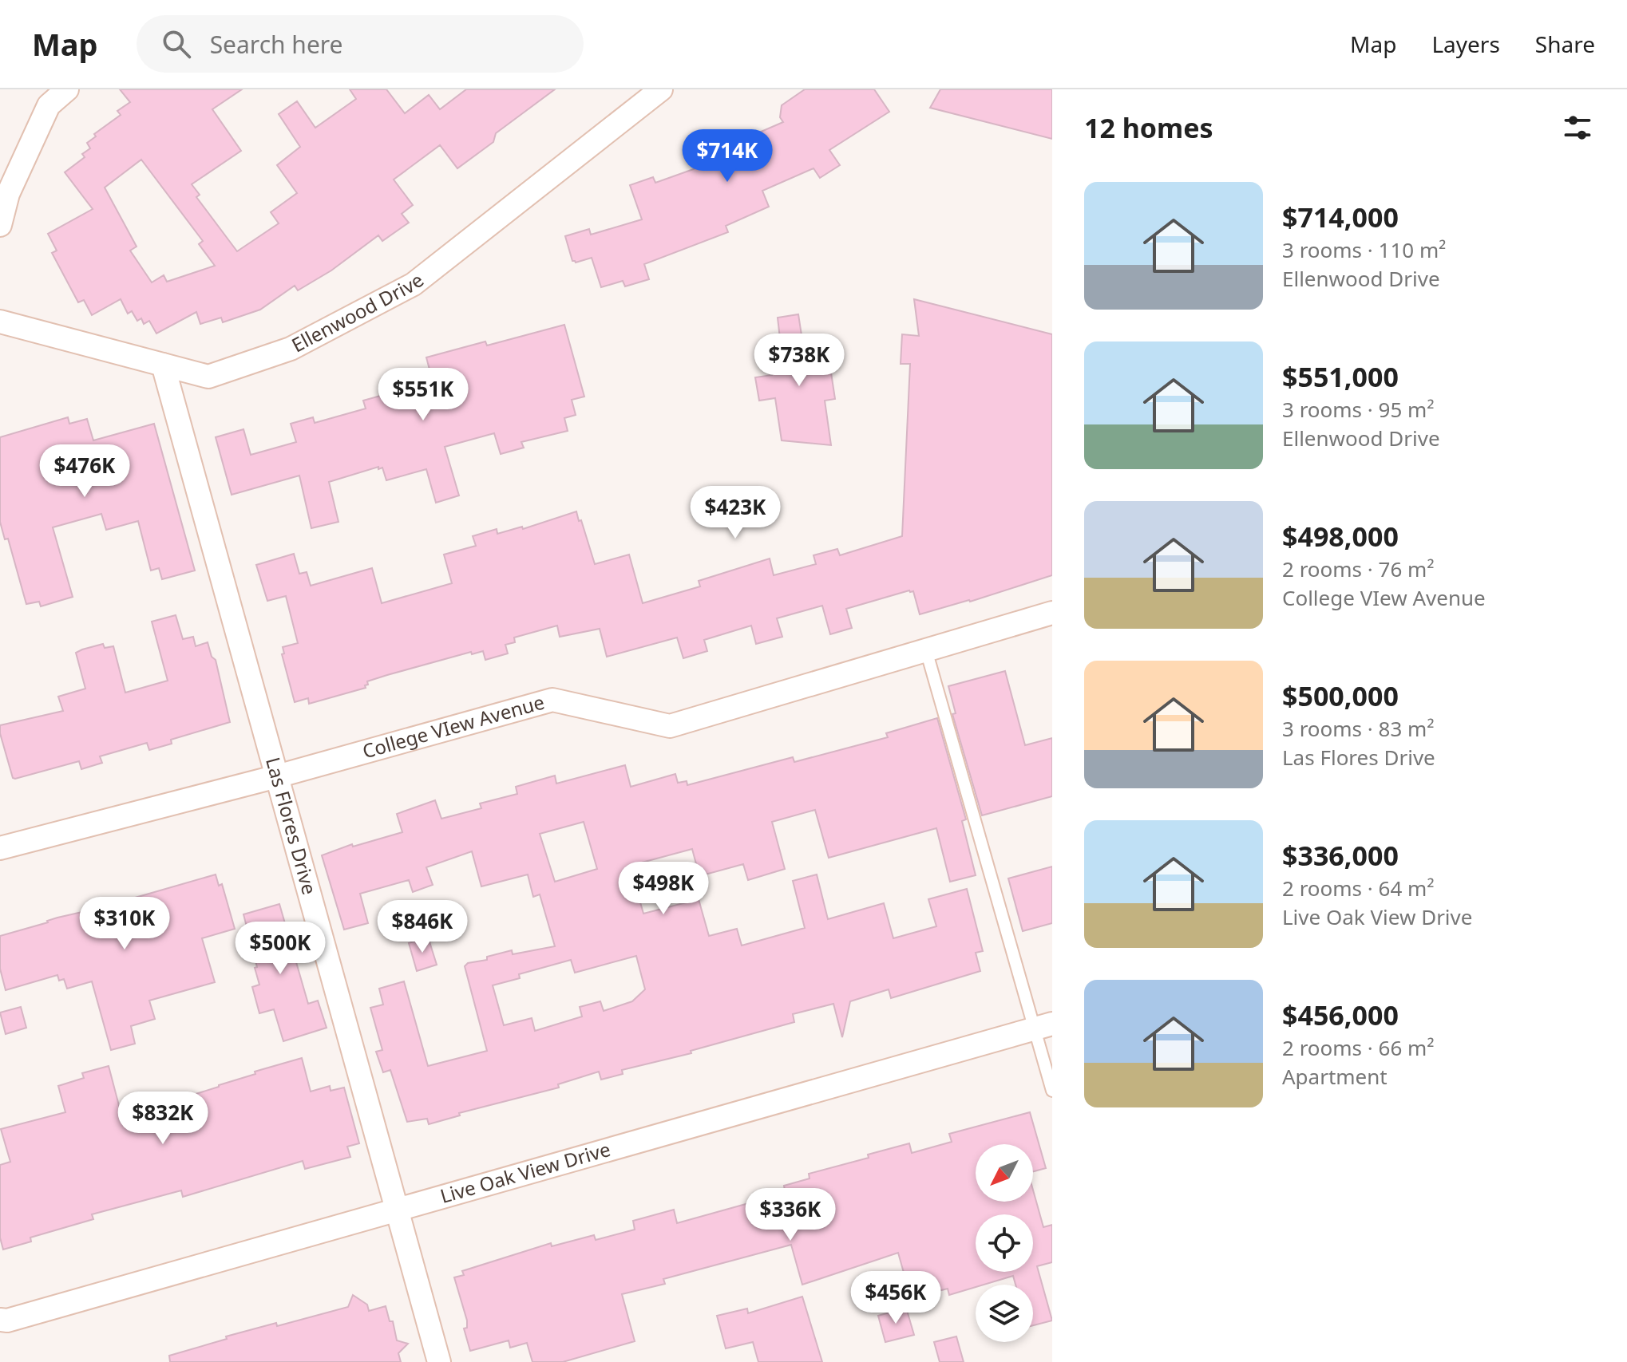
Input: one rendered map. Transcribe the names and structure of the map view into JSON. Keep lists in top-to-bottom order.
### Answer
{
  "streets": {
    "street": [
      "Ellenwood Drive",
      "College VIew Avenue",
      "Las Flores Drive",
      "Live Oak View Drive"
    ]
  },
  "crossings": [
    ["Ellenwood Drive", "Las Flores Drive"],
    ["College VIew Avenue", "Las Flores Drive"],
    ["Las Flores Drive", "Live Oak View Drive"]
  ],
  "north": "bottom left",
  "page": {
    "header": "Map",
    "search": "Search here",
    "nav": ["Map", "Layers", "Share"],
    "heading": "12 homes",
    "price": [
      "$714K",
      "$738K",
      "$551K",
      "$476K",
      "$423K",
      "$498K",
      "$310K",
      "$846K",
      "$500K",
      "$832K",
      "$336K",
      "$456K"
    ],
    "list": [
      {
        "name": "$714,000",
        "note": "3 rooms · 110 m² · Ellenwood Drive"
      },
      {
        "name": "$551,000",
        "note": "3 rooms · 95 m² · Ellenwood Drive"
      },
      {
        "name": "$498,000",
        "note": "2 rooms · 76 m² · College VIew Avenue"
      },
      {
        "name": "$500,000",
        "note": "3 rooms · 83 m² · Las Flores Drive"
      },
      {
        "name": "$336,000",
        "note": "2 rooms · 64 m² · Live Oak View Drive"
      },
      {
        "name": "$456,000",
        "note": "2 rooms · 66 m² · Apartment"
      }
    ]
  }
}
